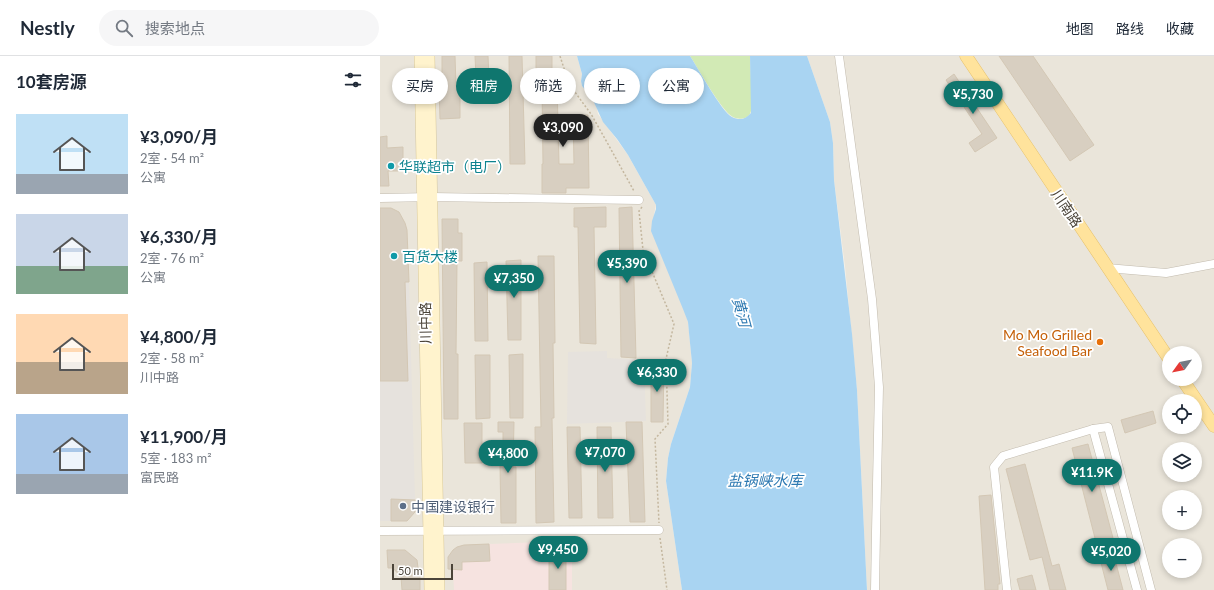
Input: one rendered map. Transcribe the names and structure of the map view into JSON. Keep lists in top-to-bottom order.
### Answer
{
  "streets": {
    "main road": ["川南路"],
    "street": ["川中路"]
  },
  "water": ["黄河", "盐锅峡水库"],
  "places": [
    "华联超市（电厂）",
    "百货大楼",
    "Mo Mo Grilled Seafood Bar",
    "中国建设银行"
  ],
  "scale_bar": "50 m",
  "north": "bottom left",
  "page": {
    "header": "Nestly",
    "search": "搜索地点",
    "nav": ["地图", "路线", "收藏"],
    "heading": "10套房源",
    "chip": [
      "买房",
      "租房",
      "筛选",
      "新上",
      "公寓"
    ],
    "price": [
      "¥5,730",
      "¥3,090",
      "¥5,390",
      "¥7,350",
      "¥6,330",
      "¥7,070",
      "¥4,800",
      "¥11.9K",
      "¥9,450",
      "¥5,020"
    ],
    "list": [
      {
        "name": "¥3,090/月",
        "note": "2室 · 54 m² · 公寓"
      },
      {
        "name": "¥6,330/月",
        "note": "2室 · 76 m² · 公寓"
      },
      {
        "name": "¥4,800/月",
        "note": "2室 · 58 m² · 川中路"
      },
      {
        "name": "¥11,900/月",
        "note": "5室 · 183 m² · 富民路"
      }
    ],
    "map_buttons": ["+", "−"],
    "scale": "50 m"
  }
}
